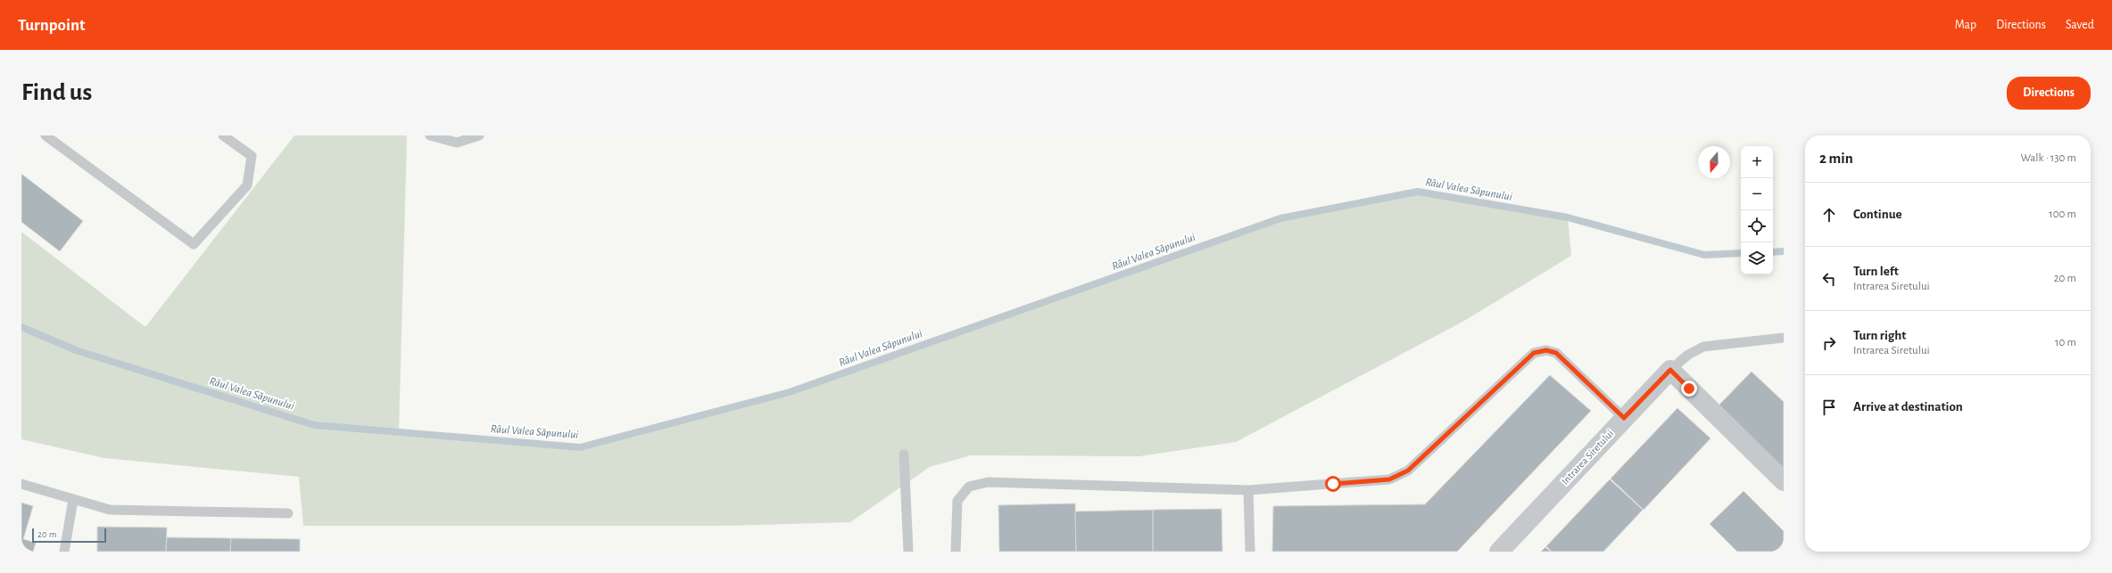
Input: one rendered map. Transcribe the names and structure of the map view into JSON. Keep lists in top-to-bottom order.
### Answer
{
  "streets": {
    "street": ["Intrarea Siretului"]
  },
  "water": ["Râul Valea Săpunului"],
  "scale_bar": "20 m",
  "north": "bottom",
  "page": {
    "header": "Turnpoint",
    "nav": ["Map", "Directions", "Saved"],
    "buttons": "Directions",
    "title": "Find us",
    "heading": ["2 min", "Walk · 130 m"],
    "map_buttons": ["+", "−"],
    "list": [
      ["Continue", "100 m"],
      ["Turn left", "Intrarea Siretului", "20 m"],
      ["Turn right", "Intrarea Siretului", "10 m"],
      "Arrive at destination"
    ],
    "scale": "20 m"
  }
}
